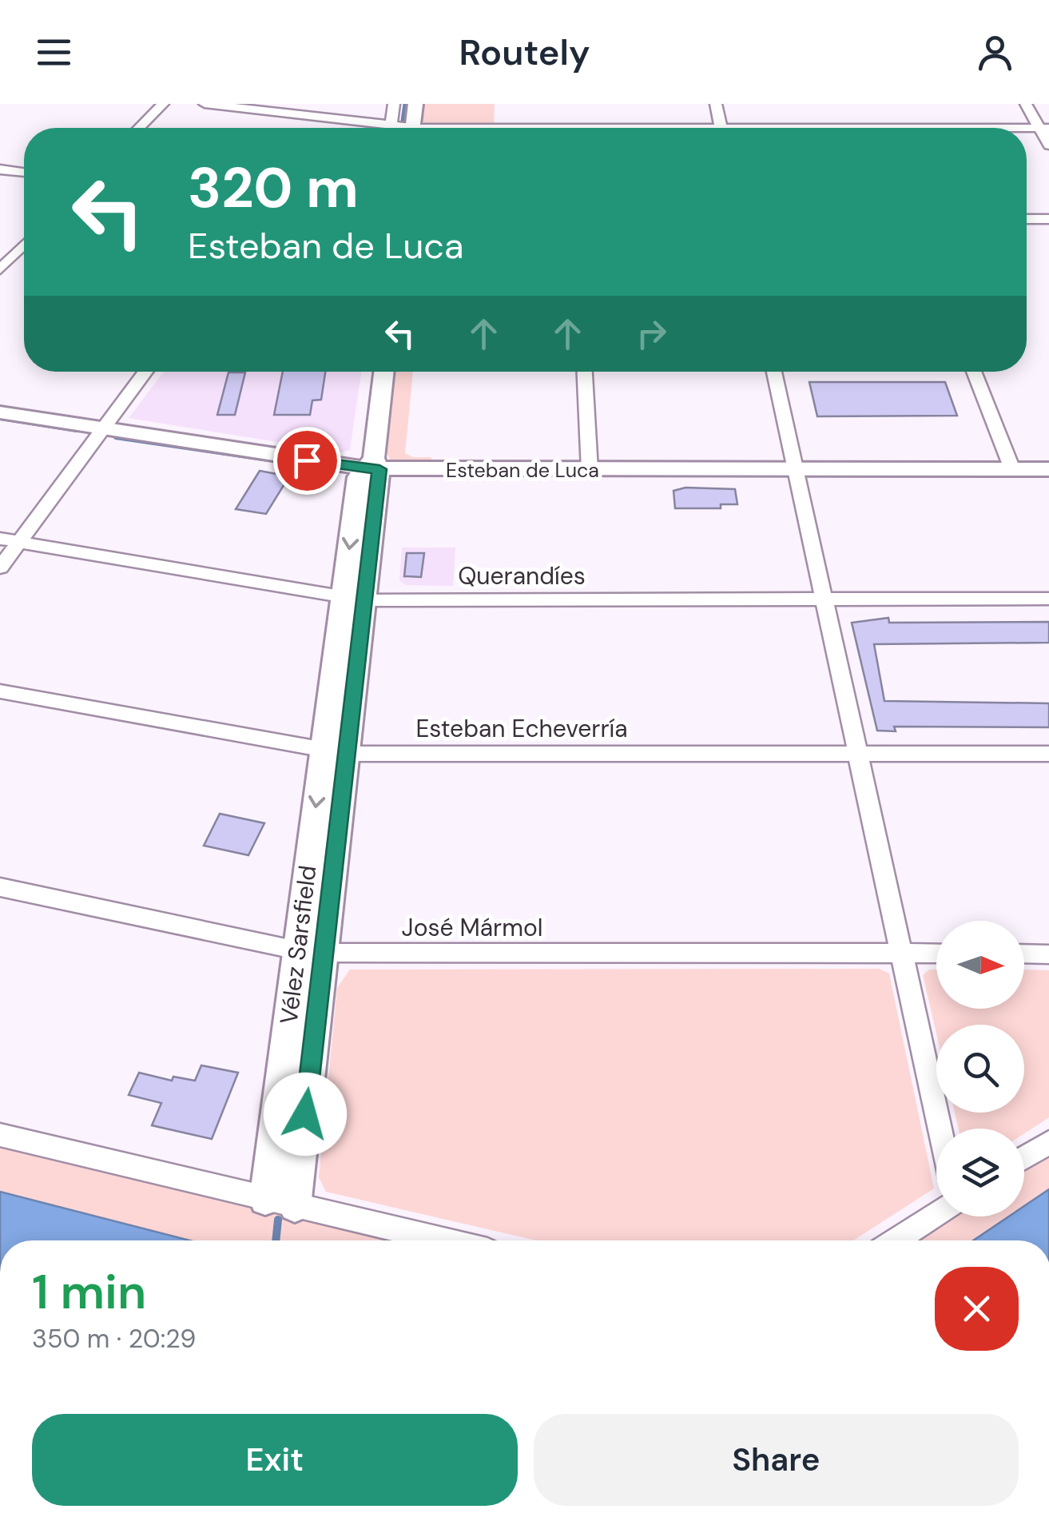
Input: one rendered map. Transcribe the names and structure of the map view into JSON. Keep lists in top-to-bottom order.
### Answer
{
  "streets": {
    "street": [
      "Esteban de Luca",
      "Querandíes",
      "Esteban Echeverría",
      "José Mármol",
      "Vélez Sarsfield"
    ]
  },
  "crossings": [
    ["Esteban de Luca", "Vélez Sarsfield"],
    ["Querandíes", "Vélez Sarsfield"],
    ["Esteban Echeverría", "Vélez Sarsfield"],
    ["José Mármol", "Vélez Sarsfield"]
  ],
  "north": "right",
  "page": {
    "header": "Routely",
    "turn": ["320 m", "Esteban de Luca"],
    "heading": ["1 min", "350 m · 20:29"],
    "buttons": ["Exit", "Share"]
  }
}
